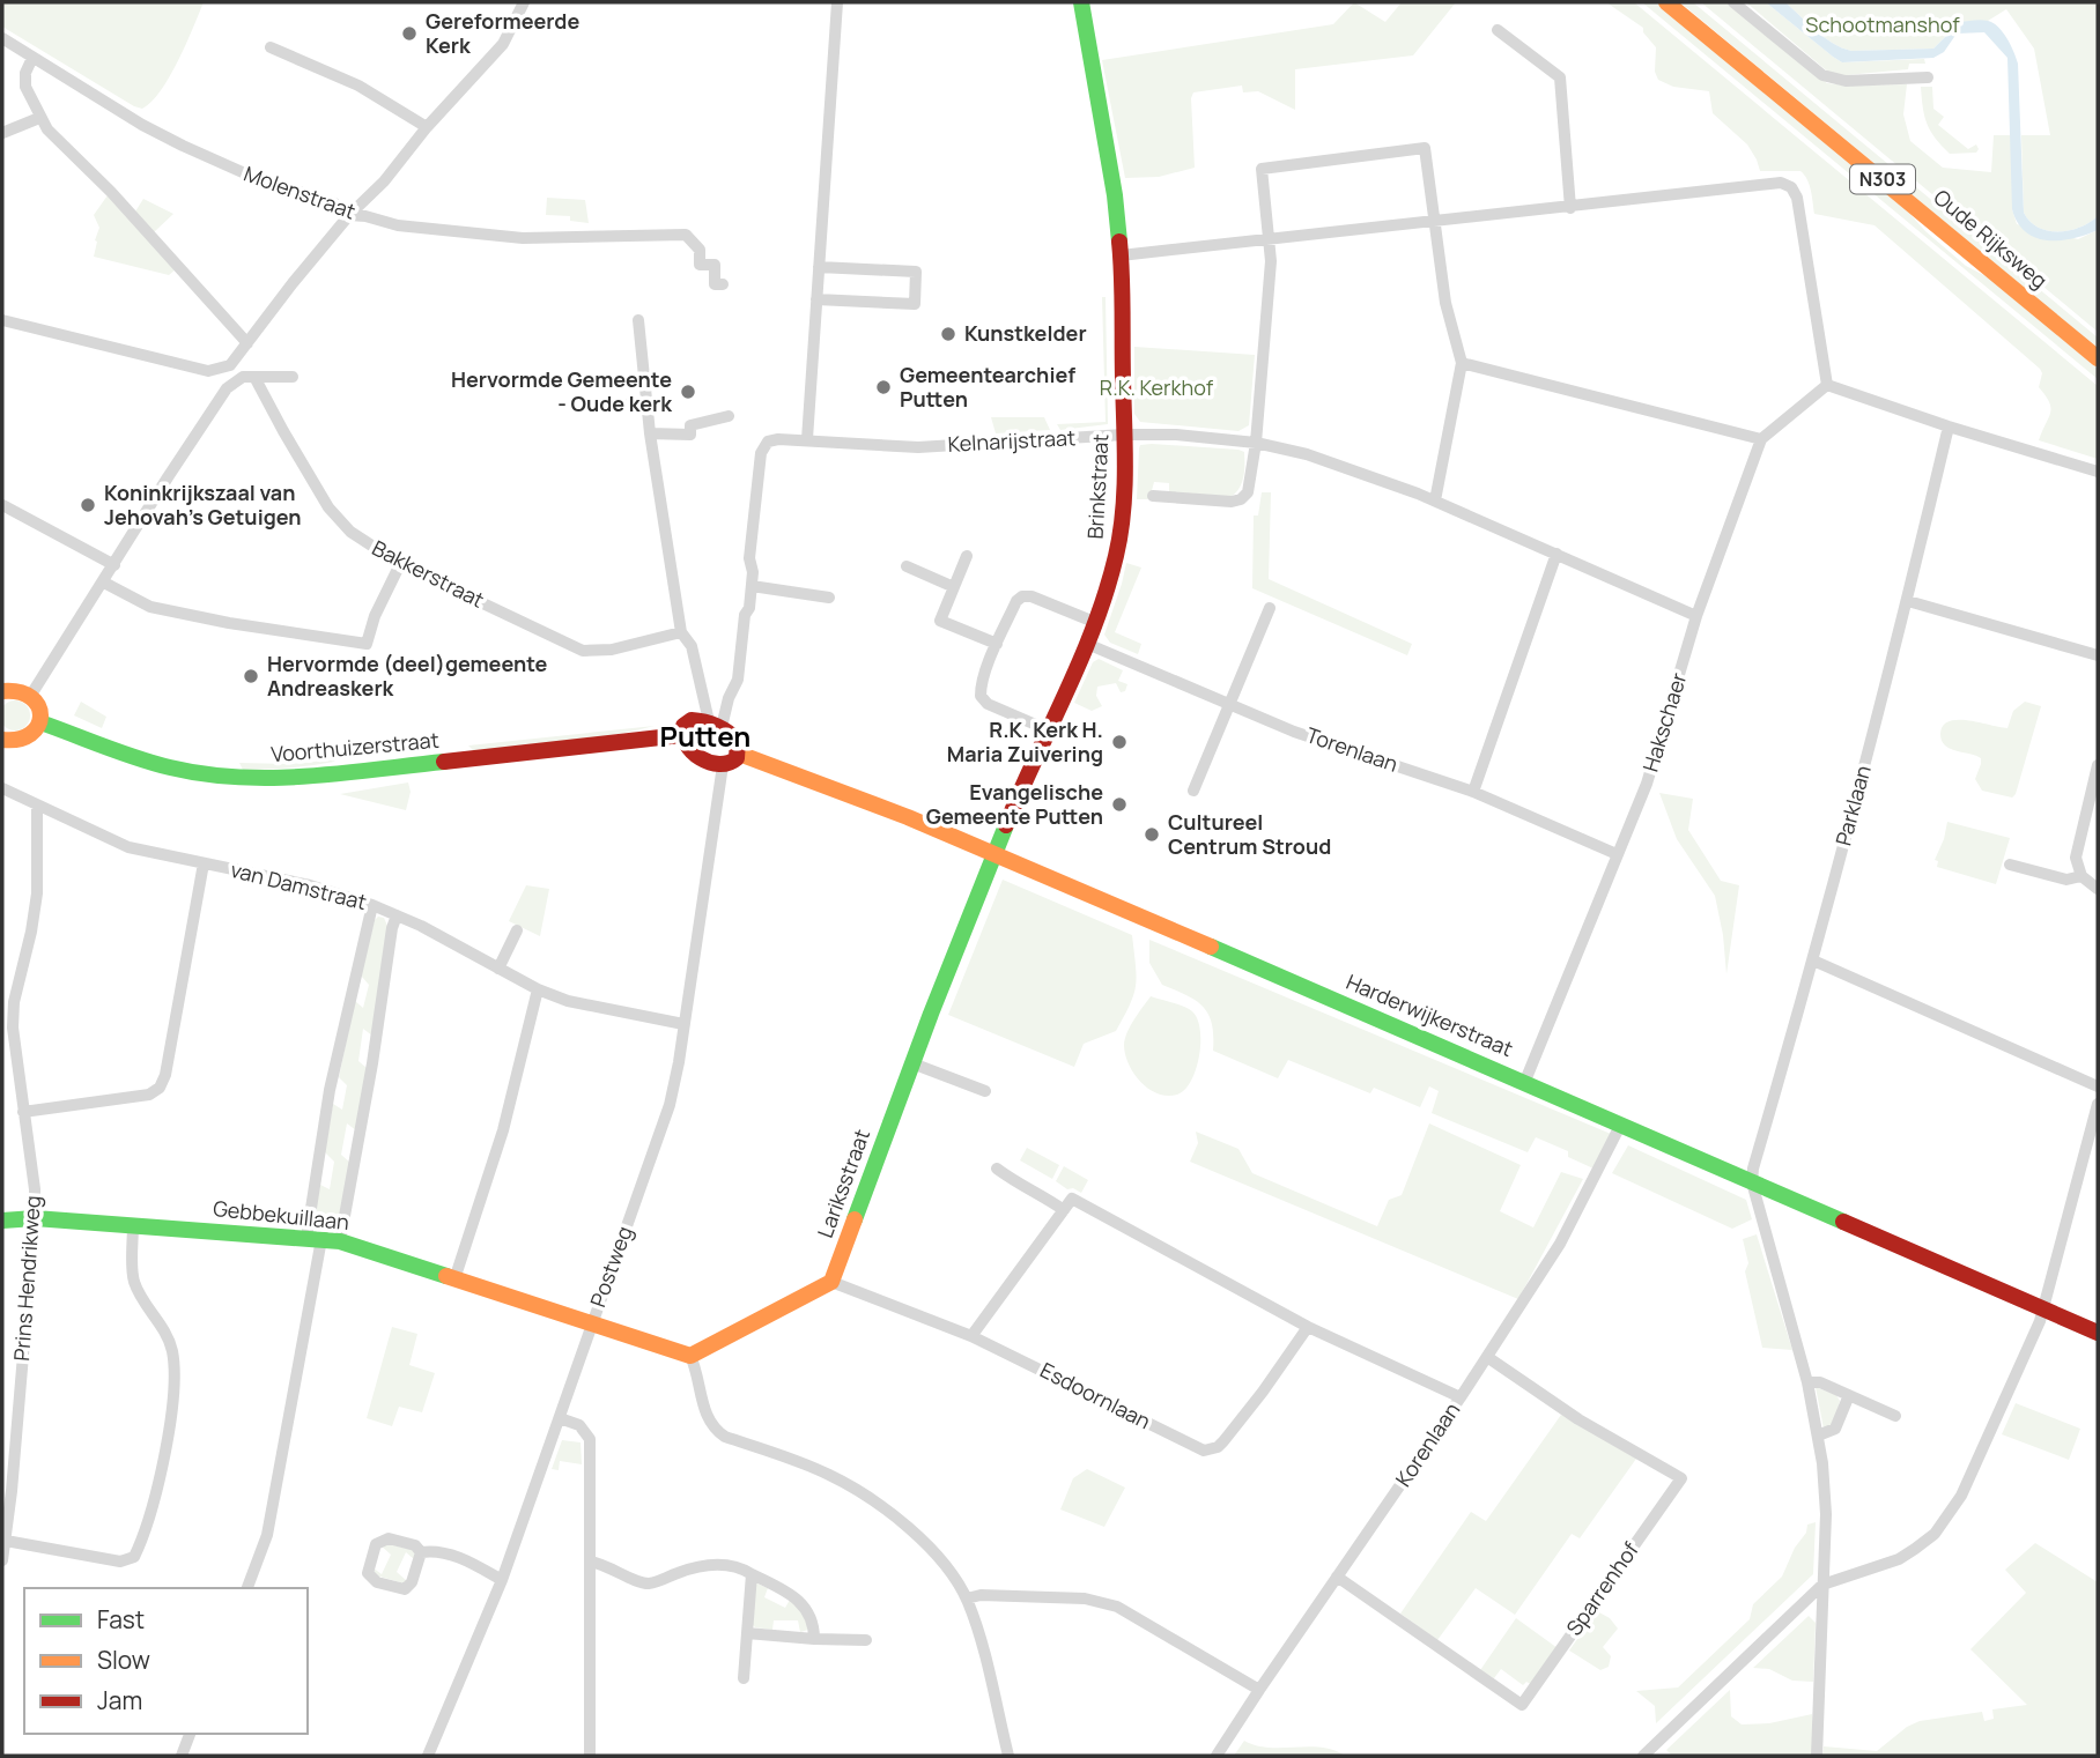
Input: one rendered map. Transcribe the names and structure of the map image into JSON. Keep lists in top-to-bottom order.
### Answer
{
  "streets": {
    "main road": [
      "N303",
      "Oude Rijksweg",
      "Brinkstraat",
      "Voorthuizerstraat",
      "Harderwijkerstraat",
      "Lariksstraat",
      "Gebbekuillaan"
    ],
    "street": [
      "Molenstraat",
      "Kelnarijstraat",
      "Bakkerstraat",
      "Hakschaer",
      "Torenlaan",
      "Parklaan",
      "van Damstraat",
      "Postweg",
      "Prins Hendrikweg",
      "Esdoornlaan",
      "Korenlaan",
      "Sparrenhof"
    ]
  },
  "crossings": [
    ["Kelnarijstraat", "Brinkstraat"],
    ["Kelnarijstraat", "Hakschaer"],
    ["Brinkstraat", "Torenlaan"],
    ["Brinkstraat", "Harderwijkerstraat"],
    ["Brinkstraat", "Lariksstraat"],
    ["Hakschaer", "Torenlaan"],
    ["Hakschaer", "Harderwijkerstraat"],
    ["Parklaan", "Harderwijkerstraat"],
    ["van Damstraat", "Postweg"],
    ["van Damstraat", "Prins Hendrikweg"],
    ["Harderwijkerstraat", "Lariksstraat"],
    ["Harderwijkerstraat", "Korenlaan"],
    ["Lariksstraat", "Esdoornlaan"],
    ["Gebbekuillaan", "Postweg"],
    ["Gebbekuillaan", "Prins Hendrikweg"],
    ["Korenlaan", "Sparrenhof"]
  ],
  "districts": ["Putten"],
  "parks": ["Schootmanshof", "R.K. Kerkhof"],
  "places": [
    "Gereformeerde Kerk",
    "Kunstkelder",
    "Gemeentearchief Putten",
    "Hervormde Gemeente - Oude kerk",
    "Koninkrijkszaal van Jehovah's Getuigen",
    "Hervormde (deel)gemeente Andreaskerk",
    "R.K. Kerk H. Maria Zuivering",
    "Evangelische Gemeente Putten",
    "Cultureel Centrum Stroud"
  ],
  "legend": ["Fast", "Slow", "Jam"]
}
